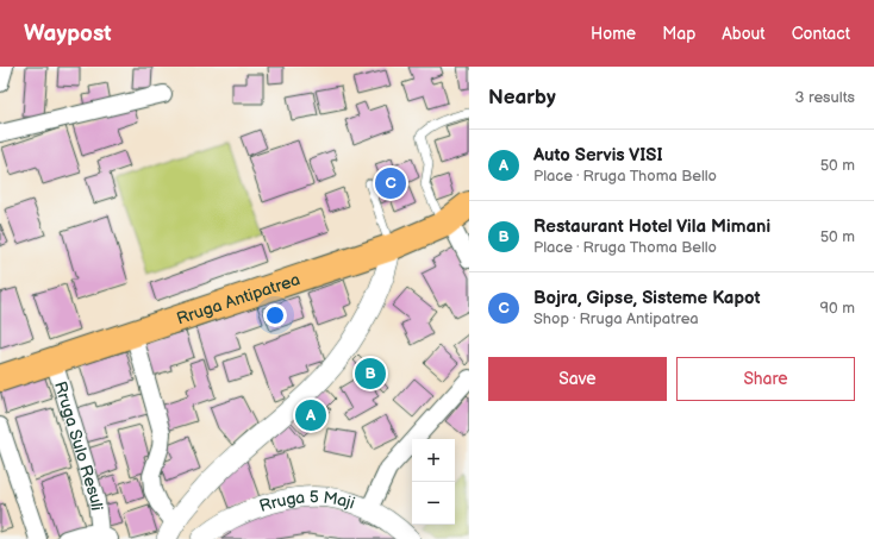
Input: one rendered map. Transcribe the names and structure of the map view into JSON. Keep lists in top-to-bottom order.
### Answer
{
  "streets": {
    "main road": ["Rruga Antipatrea"],
    "street": ["Rruga Sulo Resuli", "Rruga 5 Maji"]
  },
  "crossings": [
    ["Rruga Antipatrea", "Rruga Sulo Resuli"]
  ],
  "page": {
    "header": "Waypost",
    "nav": [
      "Home",
      "Map",
      "About",
      "Contact"
    ],
    "heading": ["Nearby", "3 results"],
    "list": [
      {
        "mark": "A",
        "name": "Auto Servis VISI",
        "note": "Place · Rruga Thoma Bello",
        "value": "50 m"
      },
      {
        "mark": "B",
        "name": "Restaurant Hotel Vila Mimani",
        "note": "Place · Rruga Thoma Bello",
        "value": "50 m"
      },
      {
        "mark": "C",
        "name": "Bojra, Gipse, Sisteme Kapot",
        "note": "Shop · Rruga Antipatrea",
        "value": "90 m"
      }
    ],
    "pins": ["C", "B", "A"],
    "buttons": ["Save", "Share"],
    "map_buttons": ["+", "−"]
  }
}
